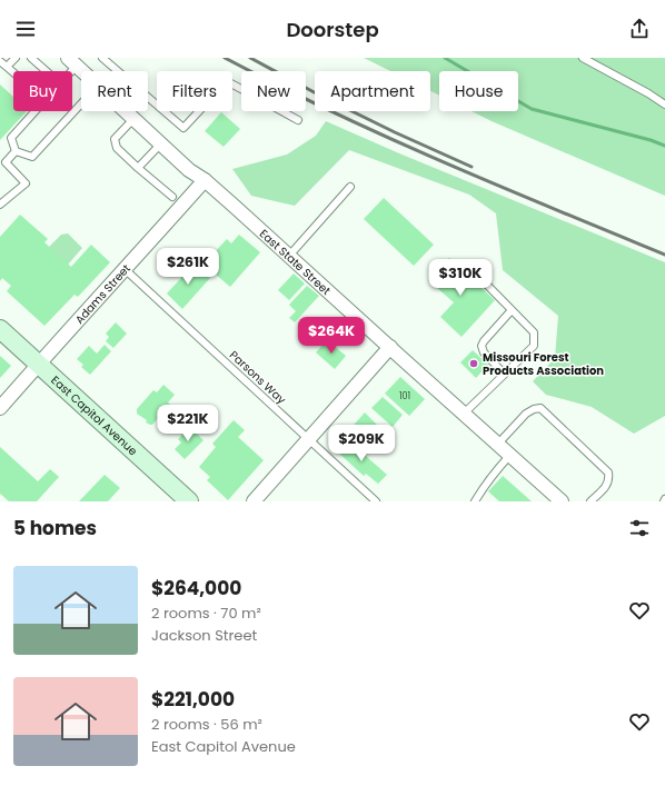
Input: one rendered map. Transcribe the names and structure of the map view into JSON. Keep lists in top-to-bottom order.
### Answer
{
  "streets": {
    "street": ["East State Street", "Adams Street", "East Capitol Avenue"],
    "lane": ["Parsons Way"]
  },
  "crossings": [
    ["East State Street", "Adams Street"],
    ["Adams Street", "Parsons Way"],
    ["Adams Street", "East Capitol Avenue"]
  ],
  "places": ["Missouri Forest Products Association"],
  "house_numbers": ["101"],
  "page": {
    "header": "Doorstep",
    "chip": [
      "Buy",
      "Rent",
      "Filters",
      "New",
      "Apartment",
      "House"
    ],
    "price": [
      "$261K",
      "$310K",
      "$264K",
      "$221K",
      "$209K"
    ],
    "heading": "5 homes",
    "list": [
      {
        "name": "$264,000",
        "note": "2 rooms · 70 m² · Jackson Street"
      },
      {
        "name": "$221,000",
        "note": "2 rooms · 56 m² · East Capitol Avenue"
      }
    ]
  }
}
